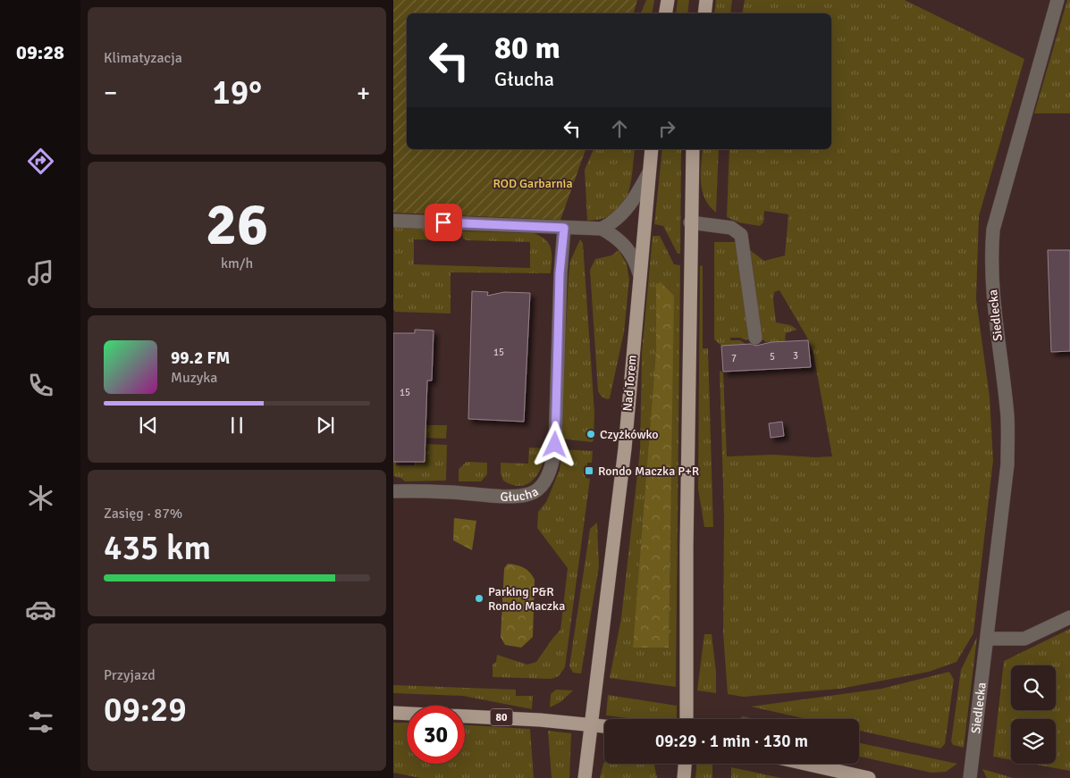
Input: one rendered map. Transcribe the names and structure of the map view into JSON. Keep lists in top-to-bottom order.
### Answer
{
  "streets": {
    "main road": ["Nad Torem", "80"],
    "street": ["Siedlecka", "Głucha"]
  },
  "crossings": [
    ["Nad Torem", "80"]
  ],
  "parks": ["ROD Garbarnia"],
  "places": {
    "other": ["Czyżkówko", "Parking P&R Rondo Maczka"],
    "transit": ["Rondo Maczka P+R"]
  },
  "house_numbers": [
    "15",
    "3",
    "5",
    "7",
    "15"
  ],
  "page": {
    "tabs": "09:28",
    "tile": [
      "Klimatyzacja",
      ["26", "km/h"],
      ["Zasięg · 87%", "435 km"],
      ["Przyjazd", "09:29"]
    ],
    "turn": ["80 m", "Głucha"],
    "heat": ["−", "19°", "+"],
    "song": ["99.2 FM", "Muzyka"],
    "limit": "30",
    "trip": "09:29 · 1 min · 130 m"
  }
}
